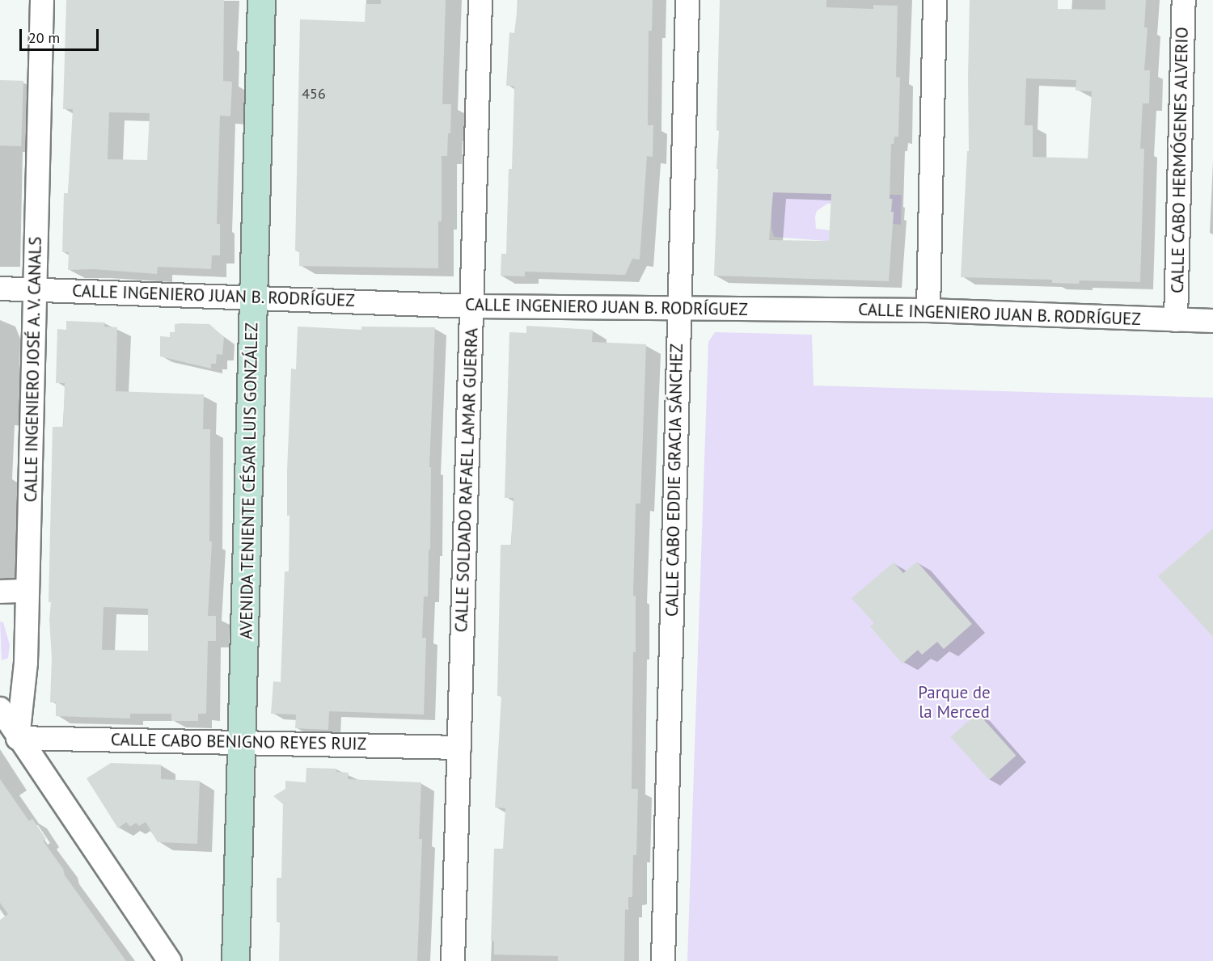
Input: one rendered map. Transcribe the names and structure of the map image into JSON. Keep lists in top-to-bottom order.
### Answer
{
  "streets": {
    "street": [
      "CALLE CABO HERMÓGENES ALVERIO",
      "CALLE INGENIERO JUAN B. RODRÍGUEZ",
      "CALLE INGENIERO JOSÉ A. V. CANALS",
      "CALLE SOLDADO RAFAEL LAMAR GUERRA",
      "CALLE CABO EDDIE GRACIA SÁNCHEZ",
      "AVENIDA TENIENTE CÉSAR LUIS GONZÁLEZ",
      "CALLE CABO BENIGNO REYES RUIZ"
    ]
  },
  "crossings": [
    ["CALLE CABO HERMÓGENES ALVERIO", "CALLE INGENIERO JUAN B. RODRÍGUEZ"],
    ["CALLE INGENIERO JUAN B. RODRÍGUEZ", "CALLE INGENIERO JOSÉ A. V. CANALS"],
    ["CALLE INGENIERO JUAN B. RODRÍGUEZ", "CALLE SOLDADO RAFAEL LAMAR GUERRA"],
    ["CALLE INGENIERO JUAN B. RODRÍGUEZ", "CALLE CABO EDDIE GRACIA SÁNCHEZ"],
    ["CALLE INGENIERO JUAN B. RODRÍGUEZ", "AVENIDA TENIENTE CÉSAR LUIS GONZÁLEZ"],
    ["CALLE INGENIERO JOSÉ A. V. CANALS", "CALLE CABO BENIGNO REYES RUIZ"],
    ["CALLE SOLDADO RAFAEL LAMAR GUERRA", "CALLE CABO BENIGNO REYES RUIZ"],
    ["AVENIDA TENIENTE CÉSAR LUIS GONZÁLEZ", "CALLE CABO BENIGNO REYES RUIZ"]
  ],
  "parks": ["Parque de la Merced"],
  "house_numbers": ["456"],
  "scale_bar": "20 m"
}
